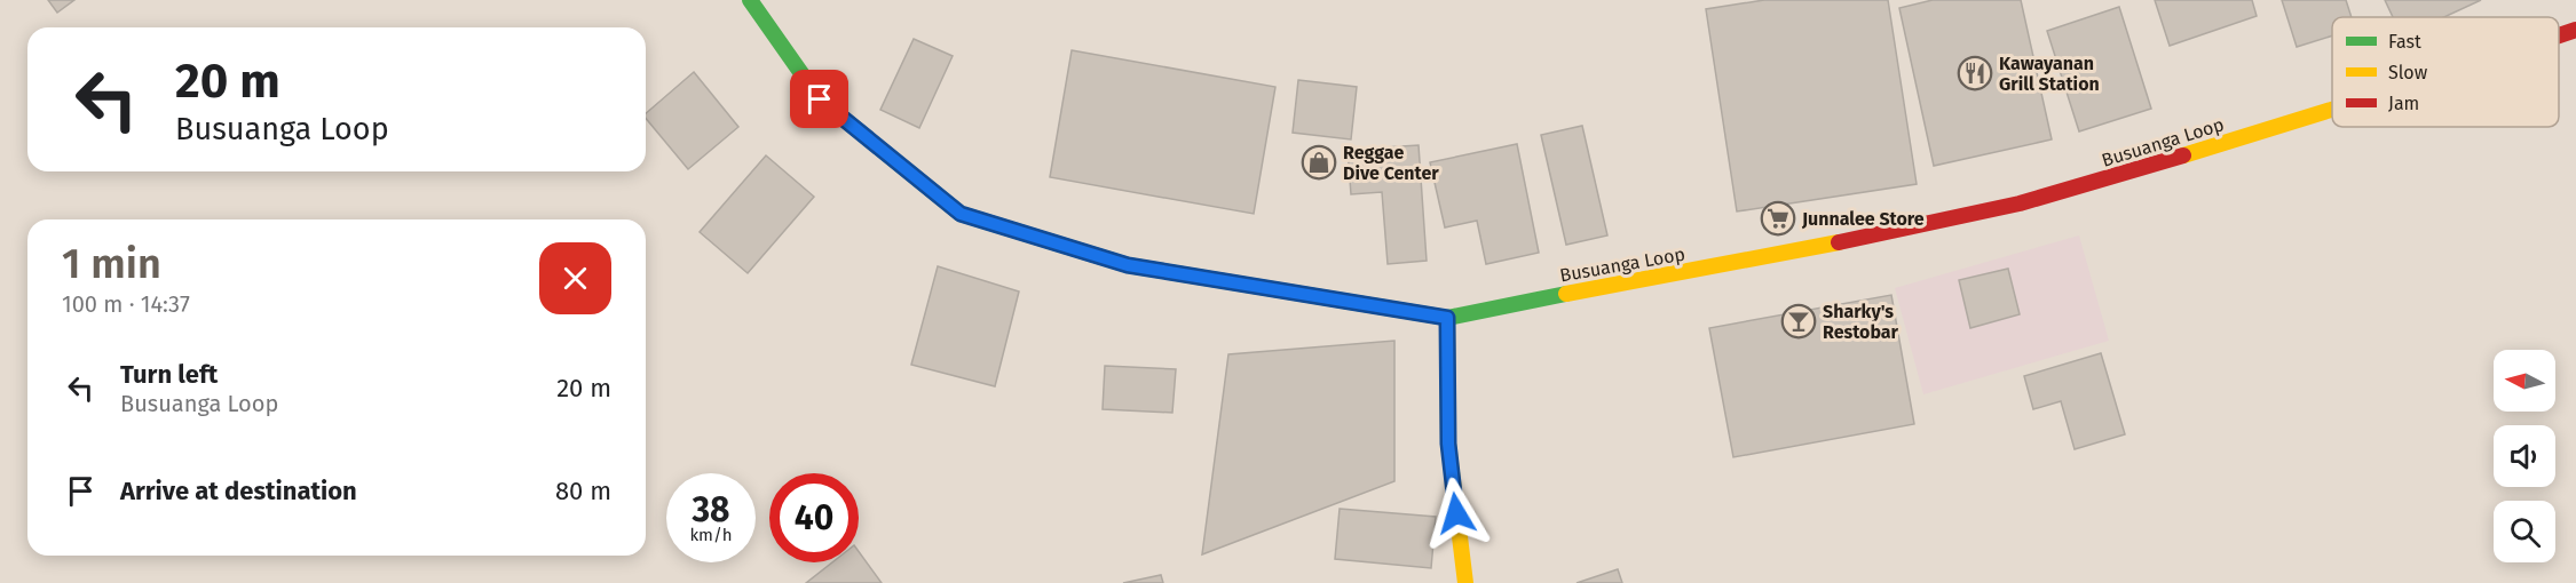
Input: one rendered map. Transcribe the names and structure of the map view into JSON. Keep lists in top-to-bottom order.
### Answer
{
  "streets": {
    "main road": ["Busuanga Loop"]
  },
  "places": {
    "restaurant": ["Kawayanan Grill Station"],
    "shop": ["Reggae Dive Center"],
    "supermarket": ["Junnalee Store"],
    "bar": ["Sharky's Restobar"]
  },
  "legend": ["Fast", "Slow", "Jam"],
  "north": "left",
  "page": {
    "turn": ["20 m", "Busuanga Loop"],
    "heading": ["1 min", "100 m · 14:37"],
    "list": [
      {
        "name": "Turn left",
        "note": "Busuanga Loop",
        "value": "20 m"
      },
      {
        "name": "Arrive at destination",
        "value": "80 m"
      }
    ],
    "speed": "38 km/h",
    "limit": "40"
  }
}
